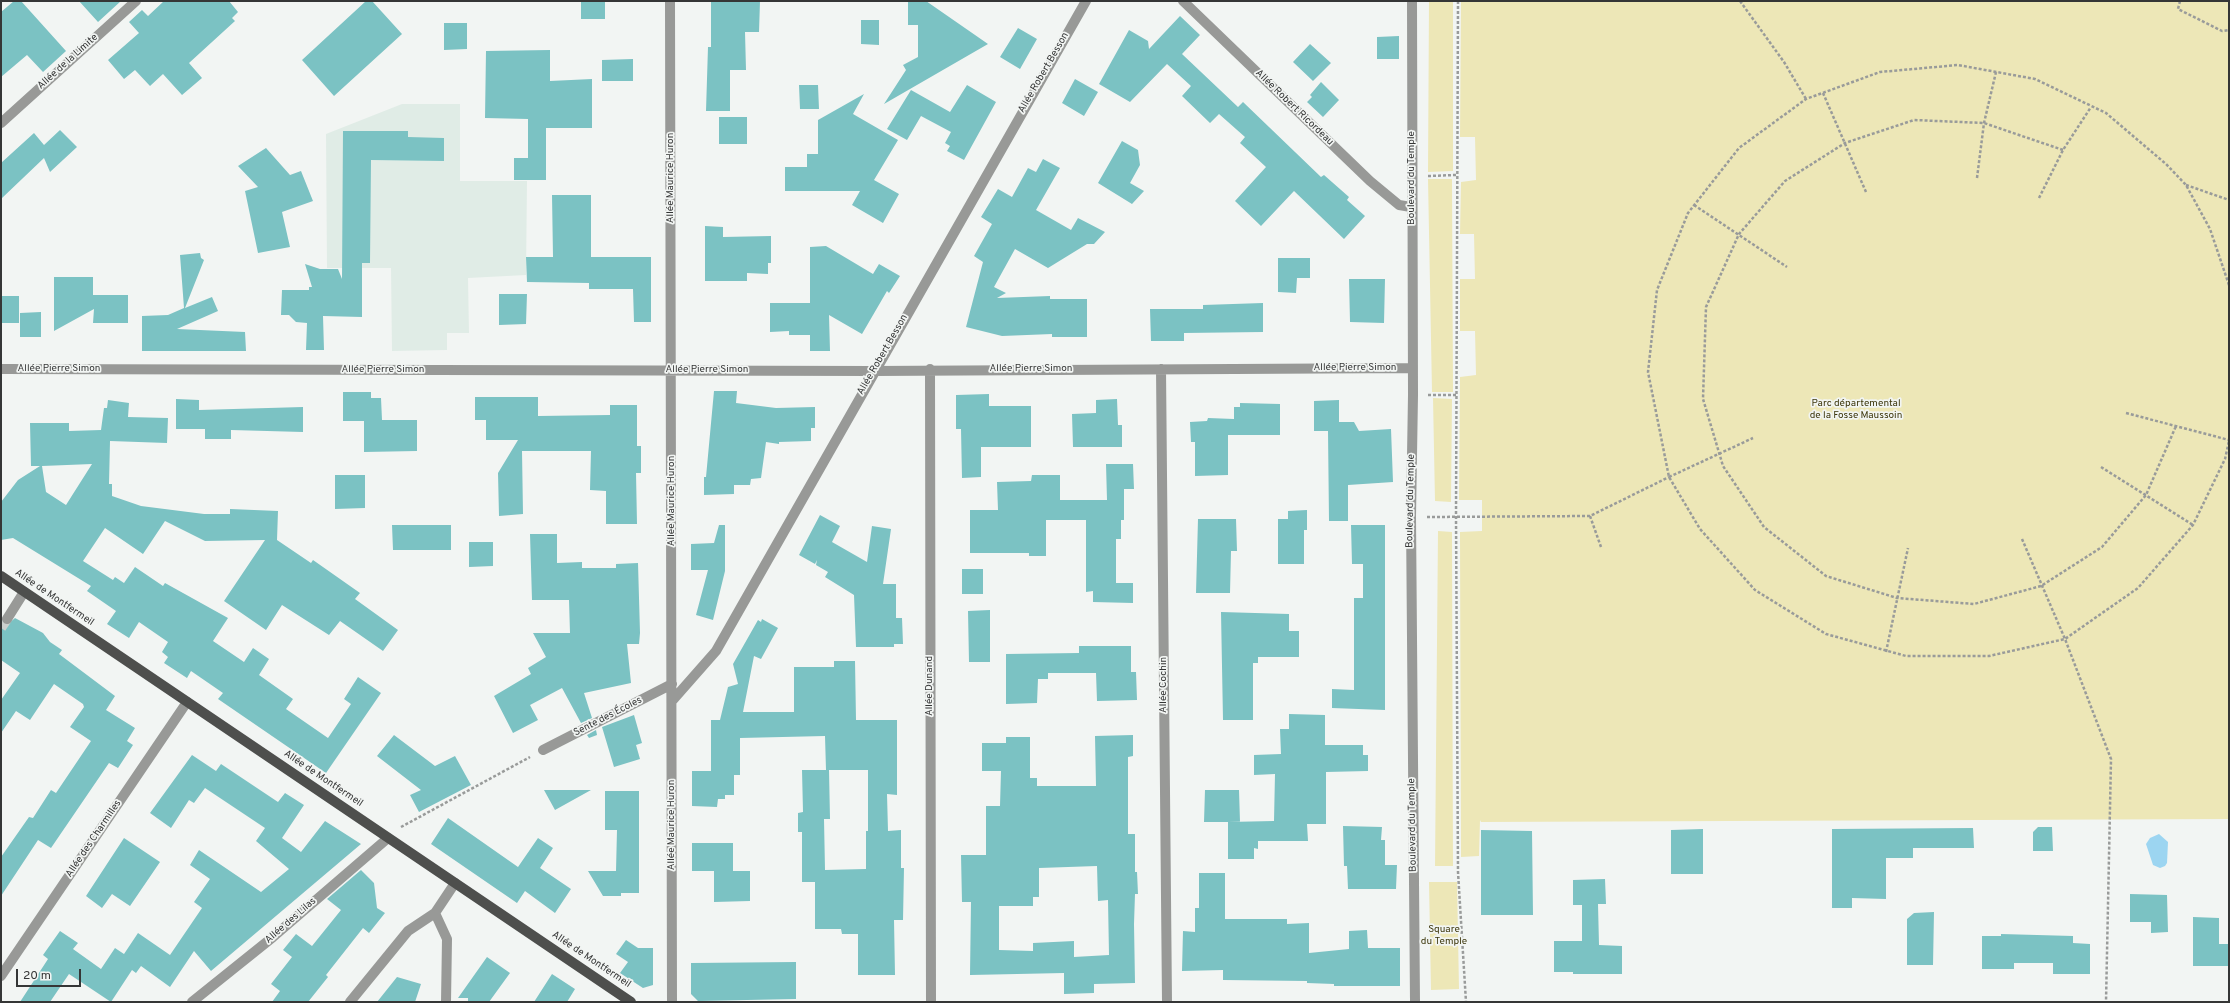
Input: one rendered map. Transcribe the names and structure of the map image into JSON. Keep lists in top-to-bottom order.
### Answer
{
  "streets": {
    "main road": ["Allée de Montfermeil"],
    "street": [
      "Allée de la Limite",
      "Allée Robert Besson",
      "Allée Robert Ricordeau",
      "Allée Maurice Huron",
      "Boulevard du Temple",
      "Allée Pierre Simon",
      "Allée Cochin",
      "Allée Dunand",
      "Sente des Écoles",
      "Allée des Charmilles",
      "Allée des Lilas"
    ]
  },
  "crossings": [
    ["Allée Robert Besson", "Allée Maurice Huron"],
    ["Allée Robert Besson", "Allée Pierre Simon"],
    ["Allée Robert Ricordeau", "Boulevard du Temple"],
    ["Allée Maurice Huron", "Allée Pierre Simon"],
    ["Allée Maurice Huron", "Sente des Écoles"],
    ["Boulevard du Temple", "Allée Pierre Simon"],
    ["Allée Pierre Simon", "Allée Cochin"],
    ["Allée Pierre Simon", "Allée Dunand"],
    ["Allée de Montfermeil", "Allée des Charmilles"],
    ["Allée de Montfermeil", "Allée des Lilas"]
  ],
  "parks": ["Parc départemental de la Fosse Maussoin", "Square du Temple"],
  "scale_bar": "20 m"
}
